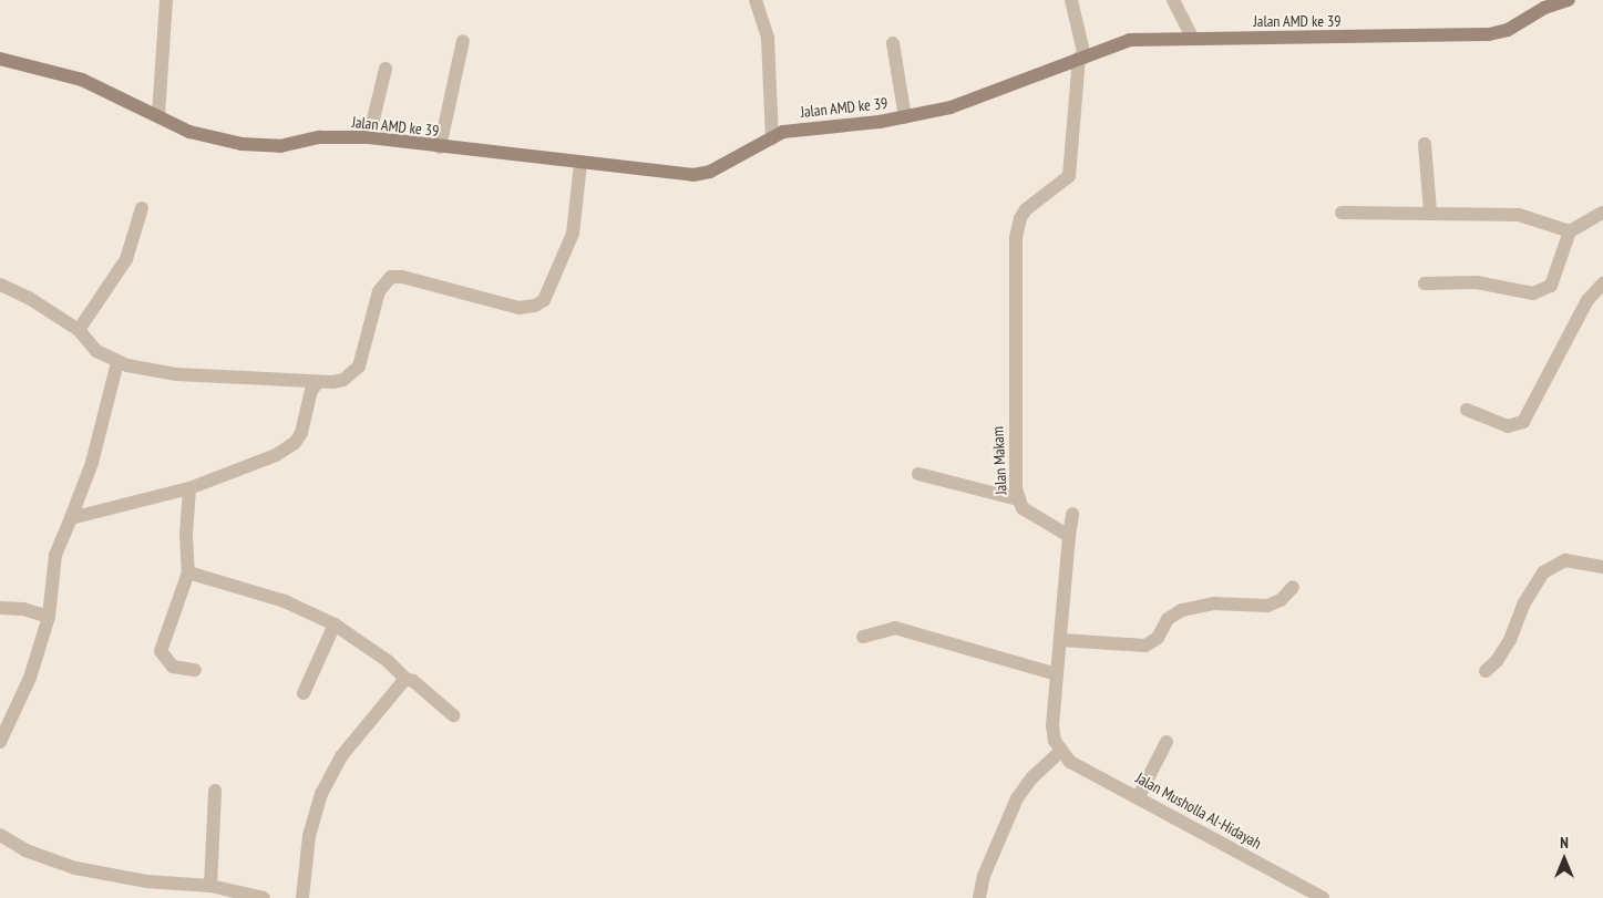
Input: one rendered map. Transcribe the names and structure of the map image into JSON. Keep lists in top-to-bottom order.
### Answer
{
  "streets": {
    "street": ["Jalan AMD ke 39", "Jalan Makam", "Jalan Musholla Al-Hidayah"]
  },
  "crossings": [
    ["Jalan AMD ke 39", "Jalan Makam"]
  ],
  "north": "top"
}
